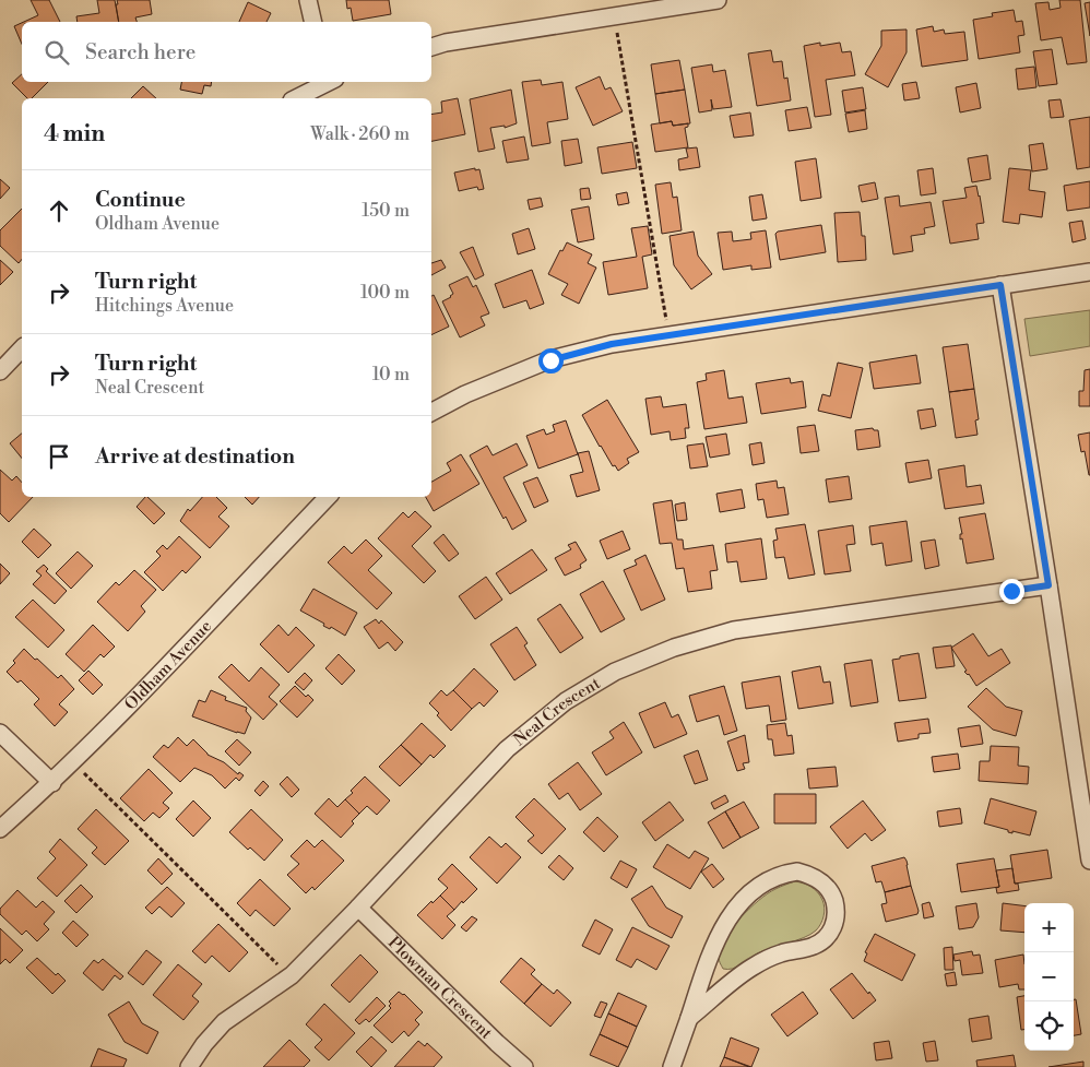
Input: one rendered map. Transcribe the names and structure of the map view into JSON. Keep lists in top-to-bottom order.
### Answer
{
  "streets": {
    "street": ["Oldham Avenue", "Neal Crescent", "Plowman Crescent"]
  },
  "crossings": [
    ["Neal Crescent", "Plowman Crescent"]
  ],
  "page": {
    "search": "Search here",
    "heading": ["4 min", "Walk · 260 m"],
    "list": [
      ["Continue", "Oldham Avenue", "150 m"],
      ["Turn right", "Hitchings Avenue", "100 m"],
      ["Turn right", "Neal Crescent", "10 m"],
      "Arrive at destination"
    ],
    "map_buttons": ["+", "−"]
  }
}
